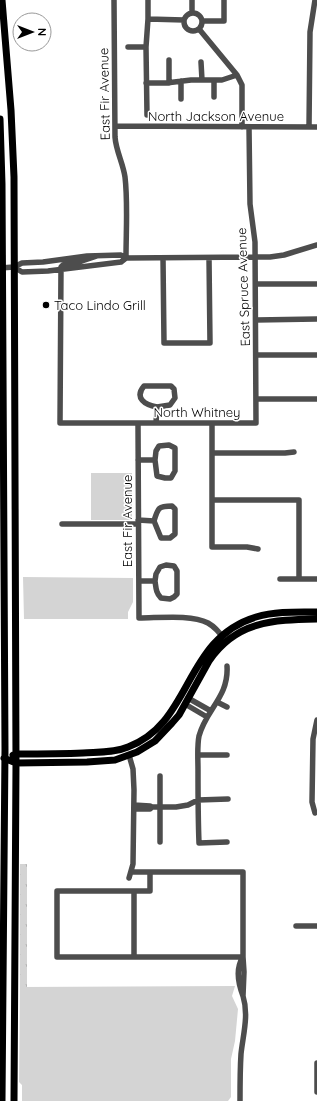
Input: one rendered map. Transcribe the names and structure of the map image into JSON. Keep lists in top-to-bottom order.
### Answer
{
  "streets": {
    "street": [
      "East Fir Avenue",
      "North Jackson Avenue",
      "East Spruce Avenue",
      "North Whitney"
    ]
  },
  "crossings": [
    ["East Fir Avenue", "North Jackson Avenue"],
    ["East Fir Avenue", "North Whitney"],
    ["North Jackson Avenue", "East Spruce Avenue"],
    ["East Spruce Avenue", "North Whitney"]
  ],
  "places": ["Taco Lindo Grill"],
  "north": "right"
}
